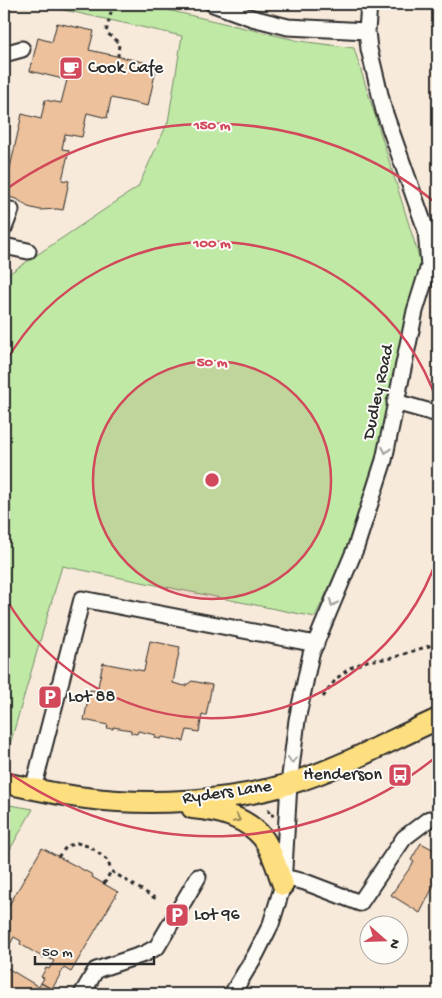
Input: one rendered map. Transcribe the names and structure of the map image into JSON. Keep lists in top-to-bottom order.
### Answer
{
  "streets": {
    "main road": ["Ryders Lane"],
    "street": ["Dudley Road"]
  },
  "crossings": [
    ["Dudley Road", "Ryders Lane"]
  ],
  "one_way": ["Dudley Road"],
  "places": {
    "cafe": ["Cook Cafe"],
    "parking": ["Lot 88", "Lot 96"],
    "bus stop": ["Henderson"]
  },
  "scale_bar": "50 m",
  "north": "right",
  "rings": ["150 m", "100 m", "50 m"]
}
